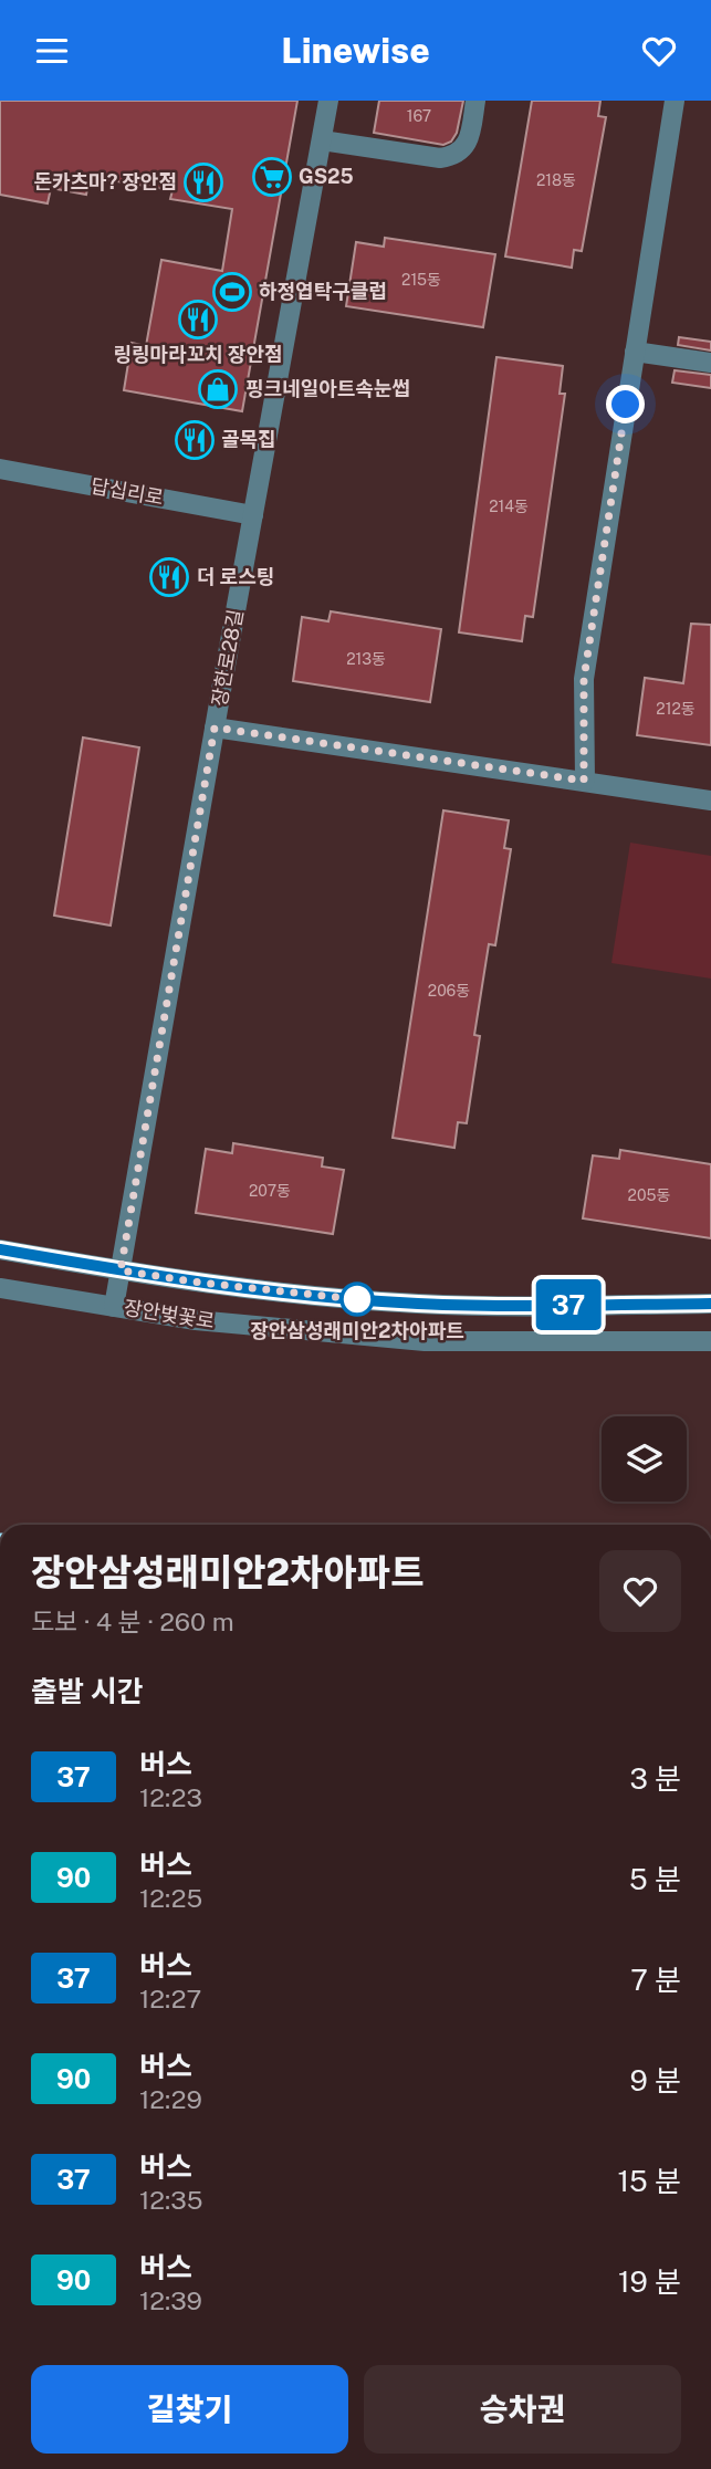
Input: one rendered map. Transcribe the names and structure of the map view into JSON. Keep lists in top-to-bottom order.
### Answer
{
  "streets": {
    "street": ["답십리로", "장한로28길", "장안벚꽃로"]
  },
  "crossings": [
    ["답십리로", "장한로28길"],
    ["장한로28길", "장안벚꽃로"]
  ],
  "places": {
    "supermarket": ["GS25"],
    "restaurant": [
      "돈카츠마? 장안점",
      "링링마라꼬치 장안점",
      "골목집",
      "더 로스팅"
    ],
    "sports": ["하정엽탁구클럽"],
    "shop": ["핑크네일아트속눈썹"],
    "other": ["장안삼성래미안2차아파트"]
  },
  "lines": ["bus line 37"],
  "house_numbers": [
    "167",
    "218동",
    "215동",
    "214동",
    "213동",
    "212동",
    "206동",
    "207동",
    "205동"
  ],
  "page": {
    "header": "Linewise",
    "on_map": "37",
    "heading": [
      ["장안삼성래미안2차아파트", "도보 · 4 분 · 260 m"],
      "출발 시간"
    ],
    "list": [
      {
        "mark": "37",
        "name": "버스",
        "note": "12:23",
        "value": "3 분"
      },
      {
        "mark": "90",
        "name": "버스",
        "note": "12:25",
        "value": "5 분"
      },
      {
        "mark": "37",
        "name": "버스",
        "note": "12:27",
        "value": "7 분"
      },
      {
        "mark": "90",
        "name": "버스",
        "note": "12:29",
        "value": "9 분"
      },
      {
        "mark": "37",
        "name": "버스",
        "note": "12:35",
        "value": "15 분"
      },
      {
        "mark": "90",
        "name": "버스",
        "note": "12:39",
        "value": "19 분"
      }
    ],
    "buttons": ["길찾기", "승차권"]
  }
}
